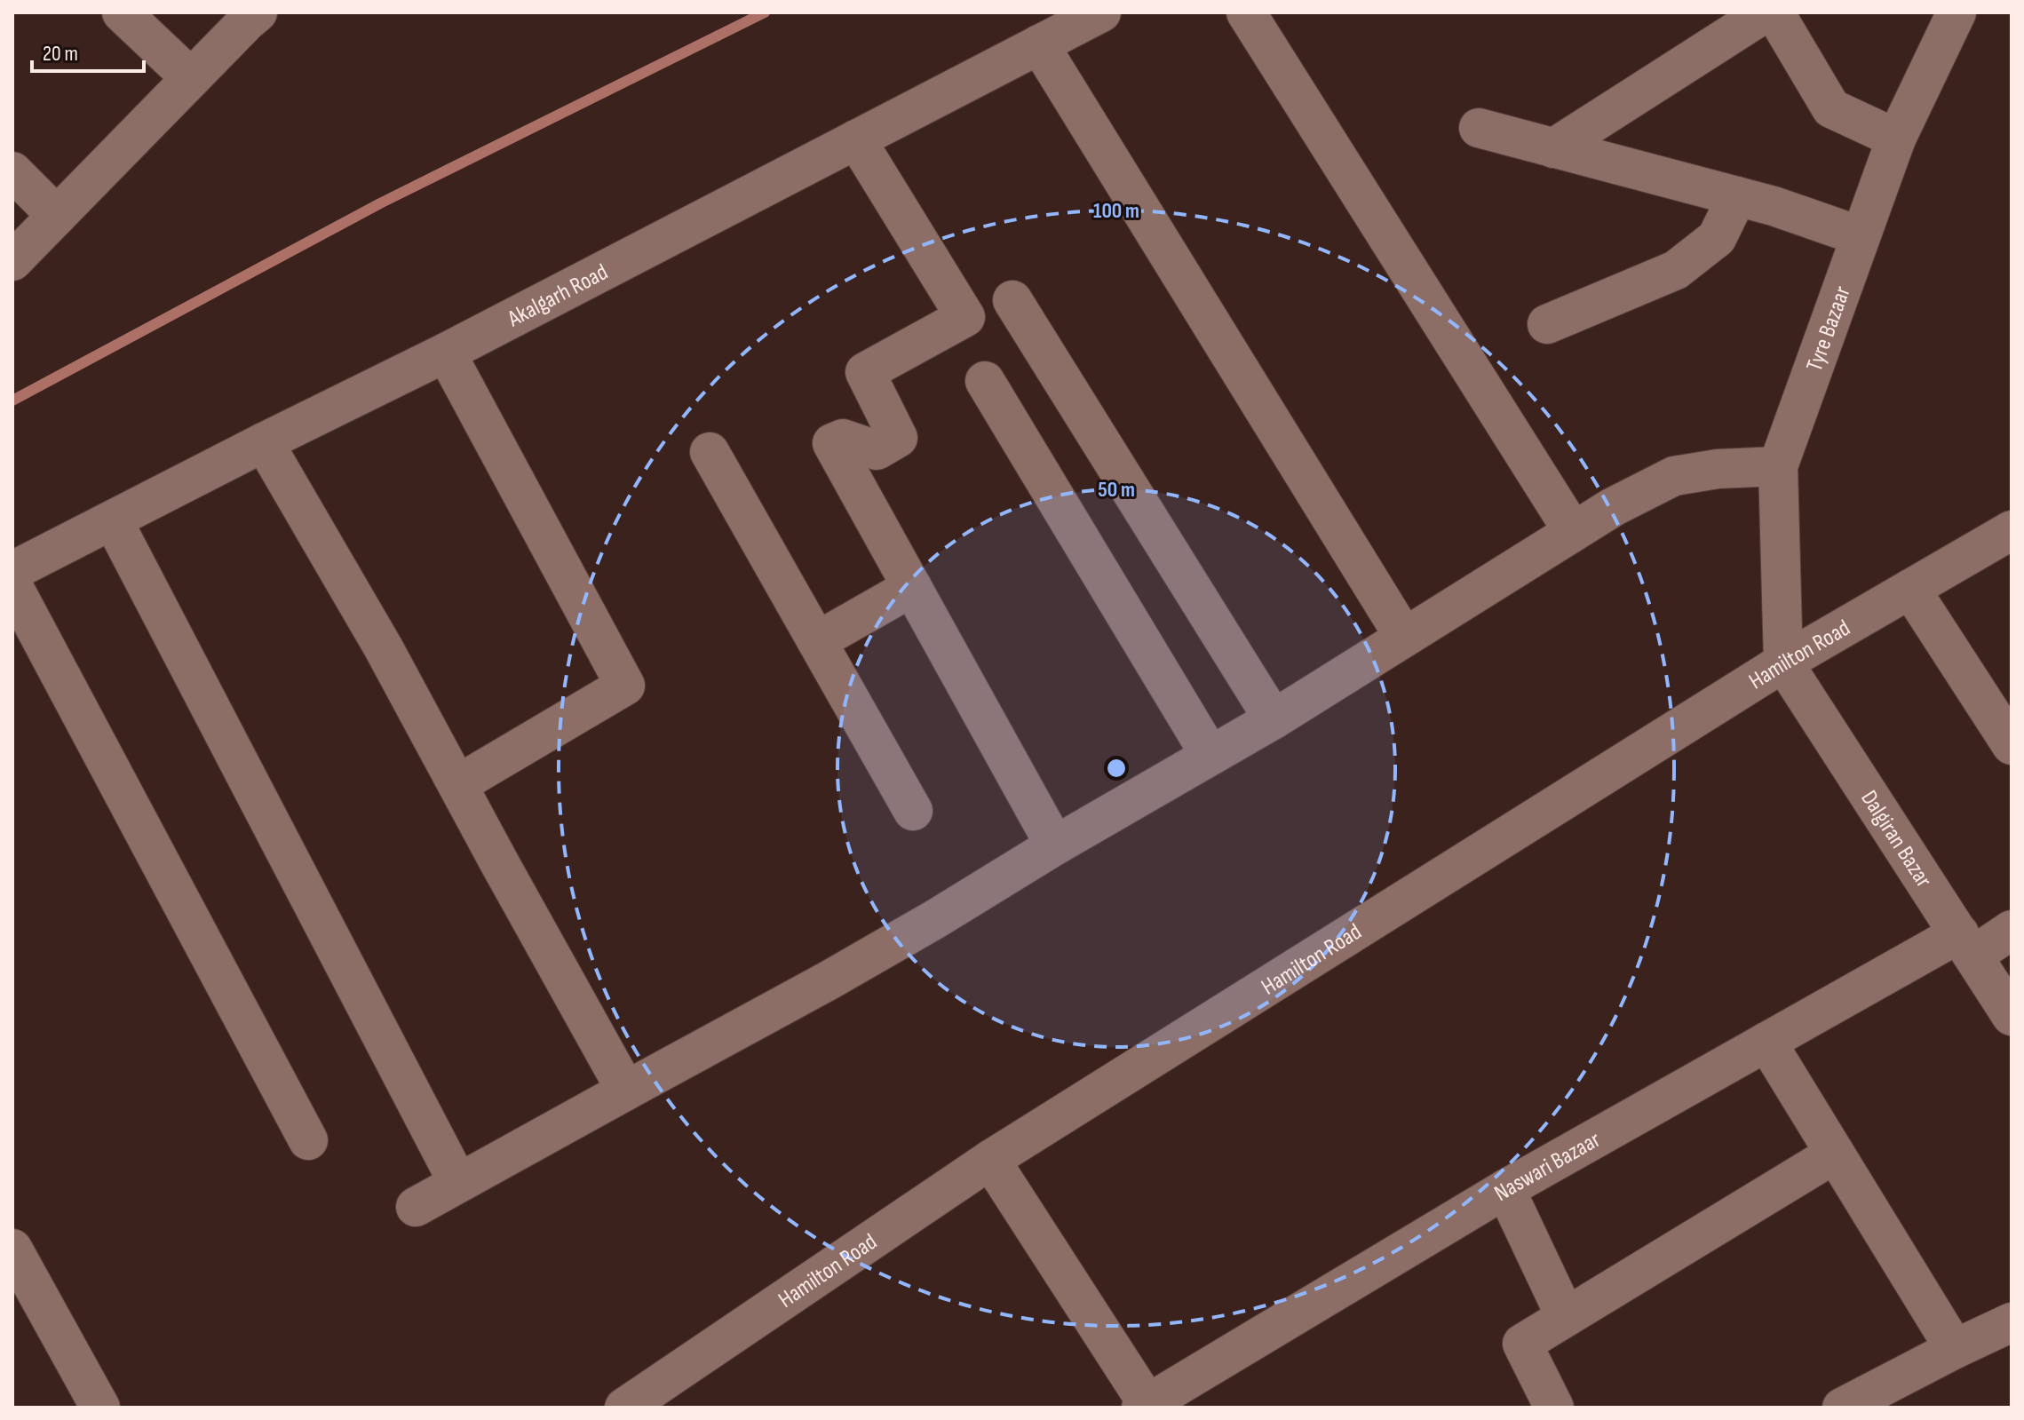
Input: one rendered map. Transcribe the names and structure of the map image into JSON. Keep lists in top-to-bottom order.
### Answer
{
  "streets": {
    "street": [
      "Akalgarh Road",
      "Tyre Bazaar",
      "Hamilton Road",
      "Dalgiran Bazar",
      "Naswari Bazaar"
    ]
  },
  "crossings": [
    ["Tyre Bazaar", "Hamilton Road"],
    ["Tyre Bazaar", "Dalgiran Bazar"],
    ["Hamilton Road", "Dalgiran Bazar"],
    ["Dalgiran Bazar", "Naswari Bazaar"]
  ],
  "scale_bar": "20 m",
  "rings": ["100 m", "50 m"]
}
